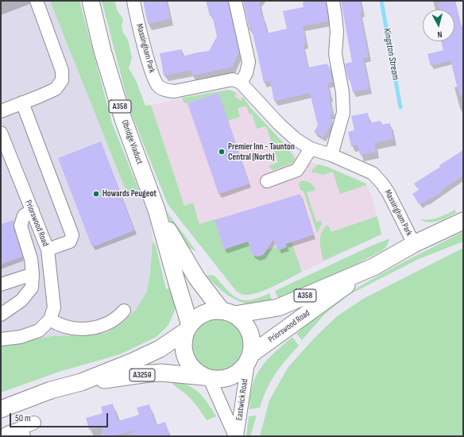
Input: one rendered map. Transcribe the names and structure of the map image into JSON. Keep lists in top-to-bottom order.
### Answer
{
  "streets": {
    "main road": [
      "A358",
      "Obridge Viaduct",
      "Priorswood Road",
      "A3259"
    ],
    "street": ["Massingham Park", "Eastwick Road"]
  },
  "crossings": [
    ["Massingham Park", "Priorswood Road"],
    ["A358", "Obridge Viaduct"],
    ["A358", "Priorswood Road"],
    ["A358", "Eastwick Road"],
    ["Obridge Viaduct", "Priorswood Road"],
    ["Obridge Viaduct", "Eastwick Road"],
    ["Priorswood Road", "Eastwick Road"]
  ],
  "water": ["Kingston Stream"],
  "places": ["Premier Inn - Taunton Central (North)", "Howards Peugeot"],
  "scale_bar": "50 m",
  "north": "bottom"
}
